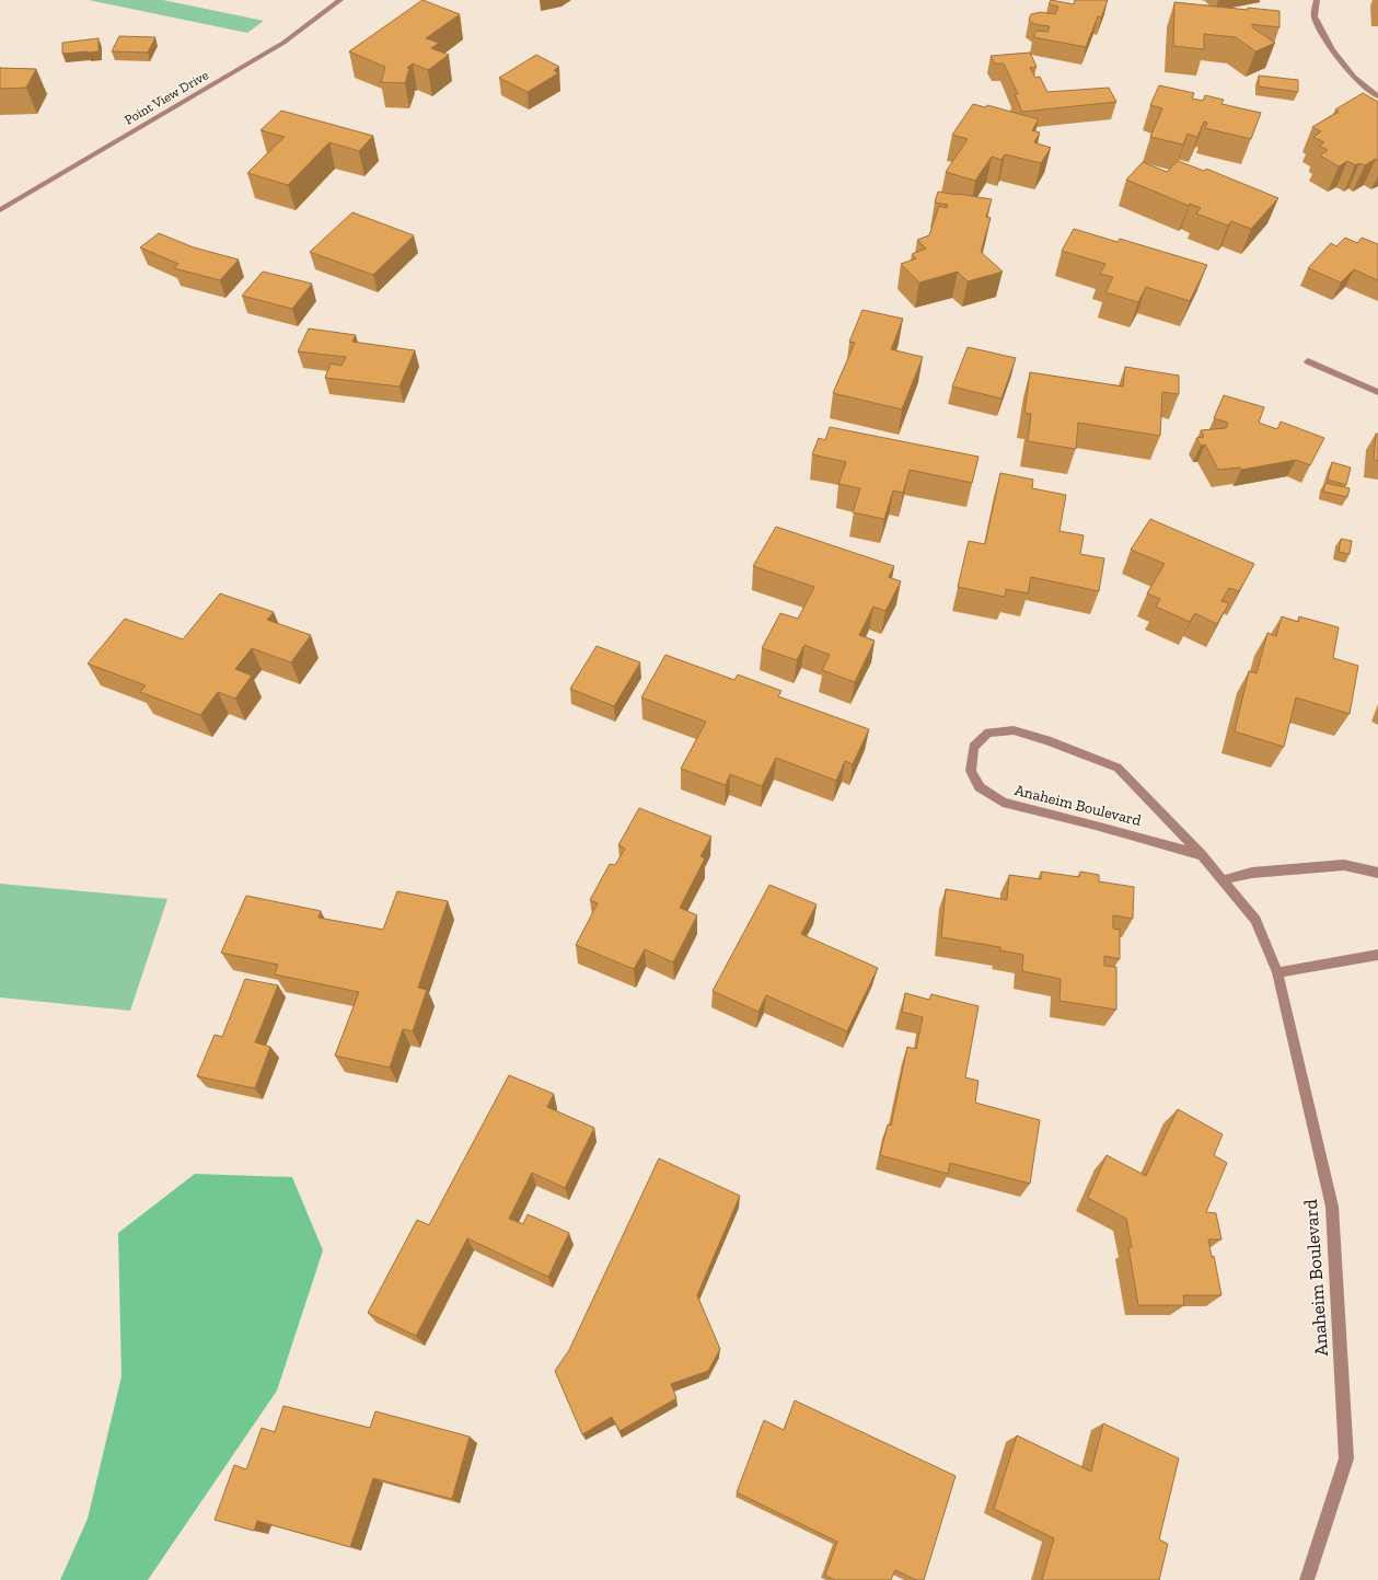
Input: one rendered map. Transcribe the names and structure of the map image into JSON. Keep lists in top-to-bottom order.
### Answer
{
  "streets": {
    "street": ["Point View Drive", "Anaheim Boulevard"]
  }
}
